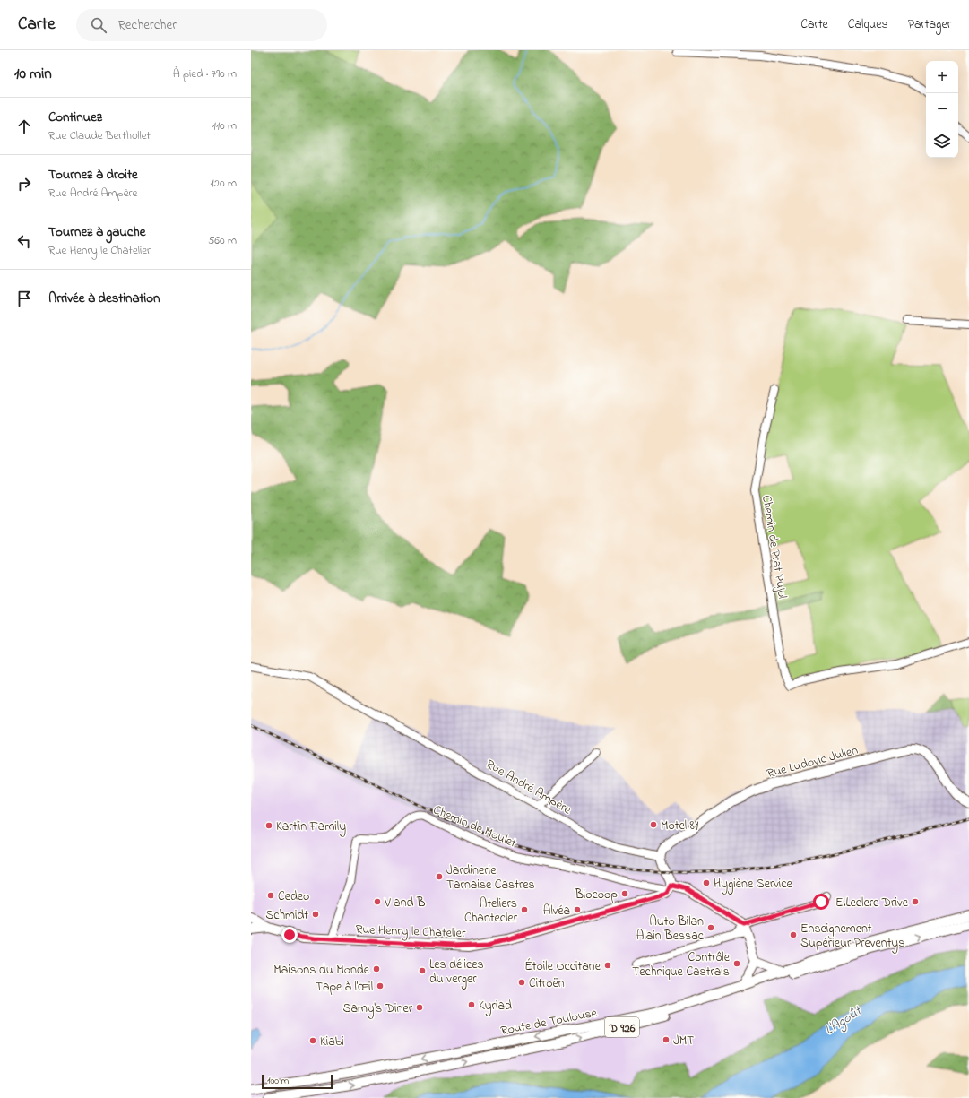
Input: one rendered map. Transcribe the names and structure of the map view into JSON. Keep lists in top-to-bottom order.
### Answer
{
  "streets": {
    "main road": [
      "Rue Ludovic Julien",
      "Rue Henry le Chatelier",
      "Route de Toulouse",
      "D 926"
    ],
    "street": ["Chemin de Prat Pujol", "Rue André Ampère", "Chemin de Moulet"]
  },
  "crossings": [
    ["Rue Ludovic Julien", "Rue André Ampère"],
    ["Chemin de Moulet", "Rue Henry le Chatelier"]
  ],
  "water": ["L'Agoût"],
  "places": [
    "Motel 81",
    "Kart'in Family",
    "Jardinerie Tarnaise Castres",
    "Hygiène Service",
    "Biocoop",
    "Cedeo",
    "V and B",
    "E.Leclerc Drive",
    "Ateliers Chantecler",
    "Alvéa",
    "Schmidt",
    "Auto Bilan Alain Bessac",
    "Enseignement Supérieur Preventys",
    "Contrôle Technique Castrais",
    "Étoile Occitane",
    "Maisons du Monde",
    "Les délices du verger",
    "Citroën",
    "Tape à l'Œil",
    "Kyriad",
    "Samy's Diner",
    "JMT",
    "Kiabi"
  ],
  "scale_bar": "100 m",
  "page": {
    "header": "Carte",
    "search": "Rechercher",
    "nav": ["Carte", "Calques", "Partager"],
    "heading": ["10 min", "À pied · 790 m"],
    "map_buttons": ["+", "−"],
    "list": [
      ["Continuez", "Rue Claude Berthollet", "110 m"],
      ["Tournez à droite", "Rue André Ampère", "120 m"],
      ["Tournez à gauche", "Rue Henry le Chatelier", "560 m"],
      "Arrivée à destination"
    ],
    "scale": "100 m"
  }
}
